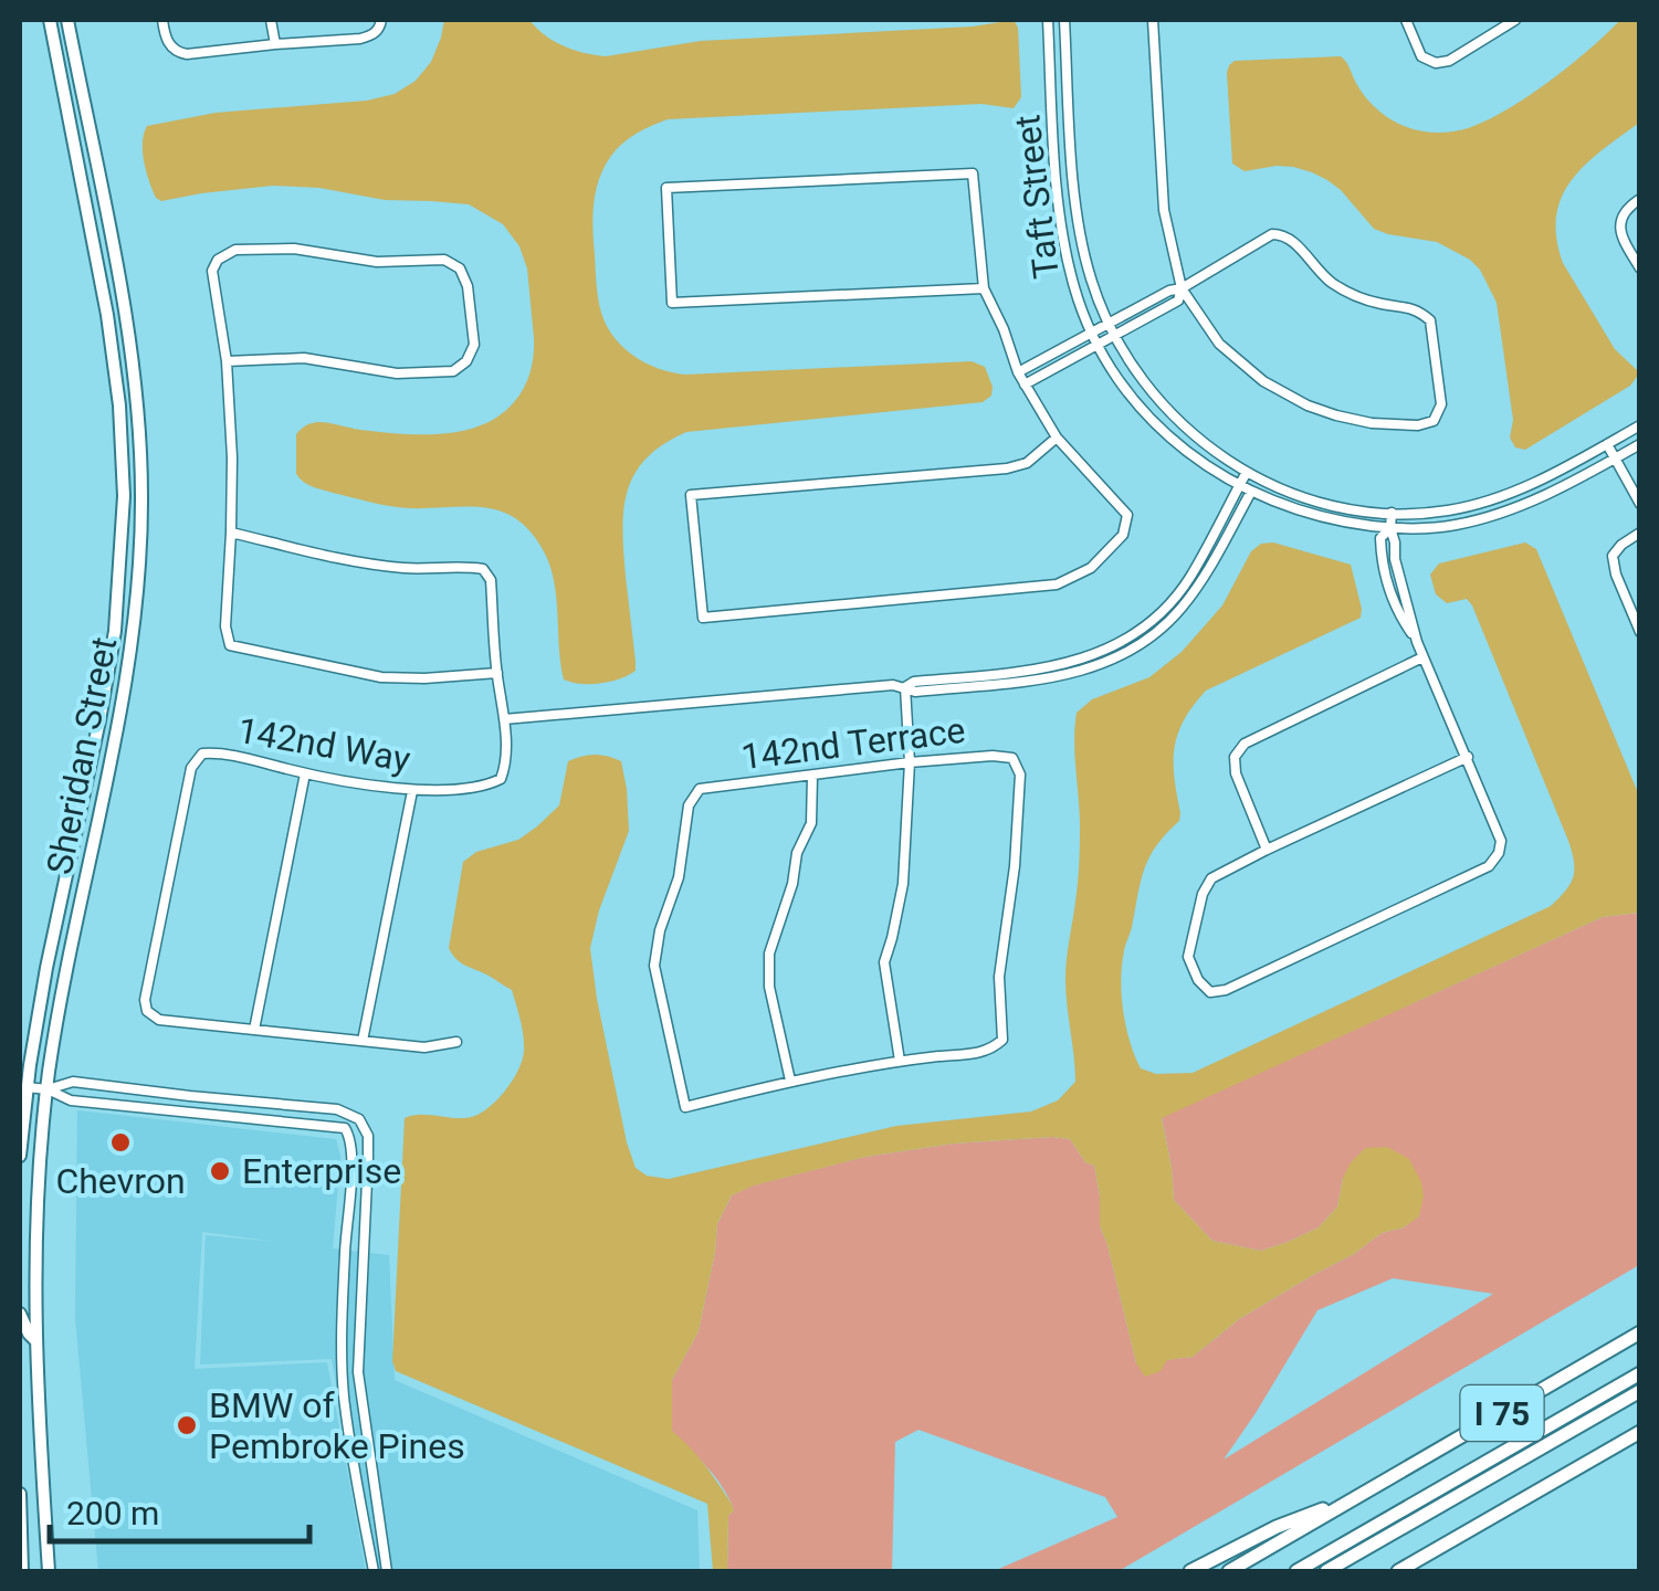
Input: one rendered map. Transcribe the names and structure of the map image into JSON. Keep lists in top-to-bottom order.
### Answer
{
  "streets": {
    "highway": ["I 75"],
    "main road": ["Sheridan Street"],
    "street": ["Taft Street", "142nd Terrace", "142nd Way"]
  },
  "places": ["Chevron", "Enterprise", "BMW of Pembroke Pines"],
  "scale_bar": "200 m"
}
